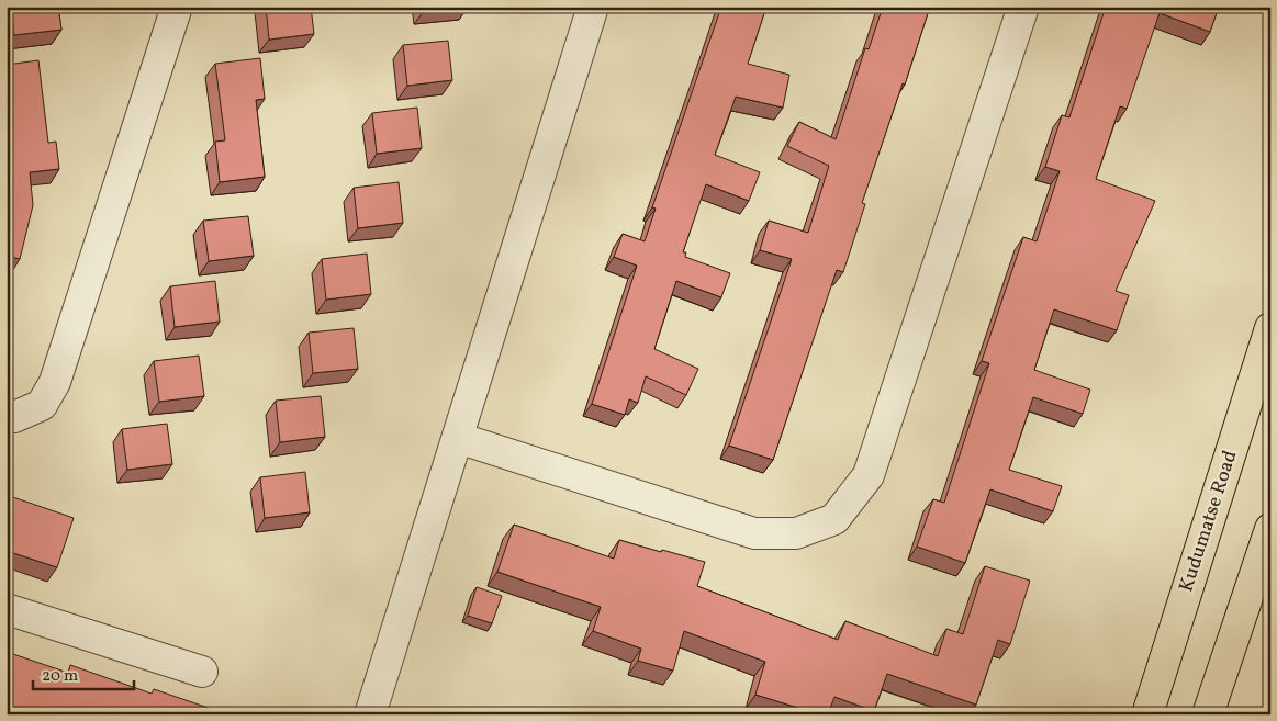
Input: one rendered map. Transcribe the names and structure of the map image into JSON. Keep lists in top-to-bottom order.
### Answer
{
  "streets": {
    "main road": ["Kudumatse Road"]
  },
  "scale_bar": "20 m"
}
